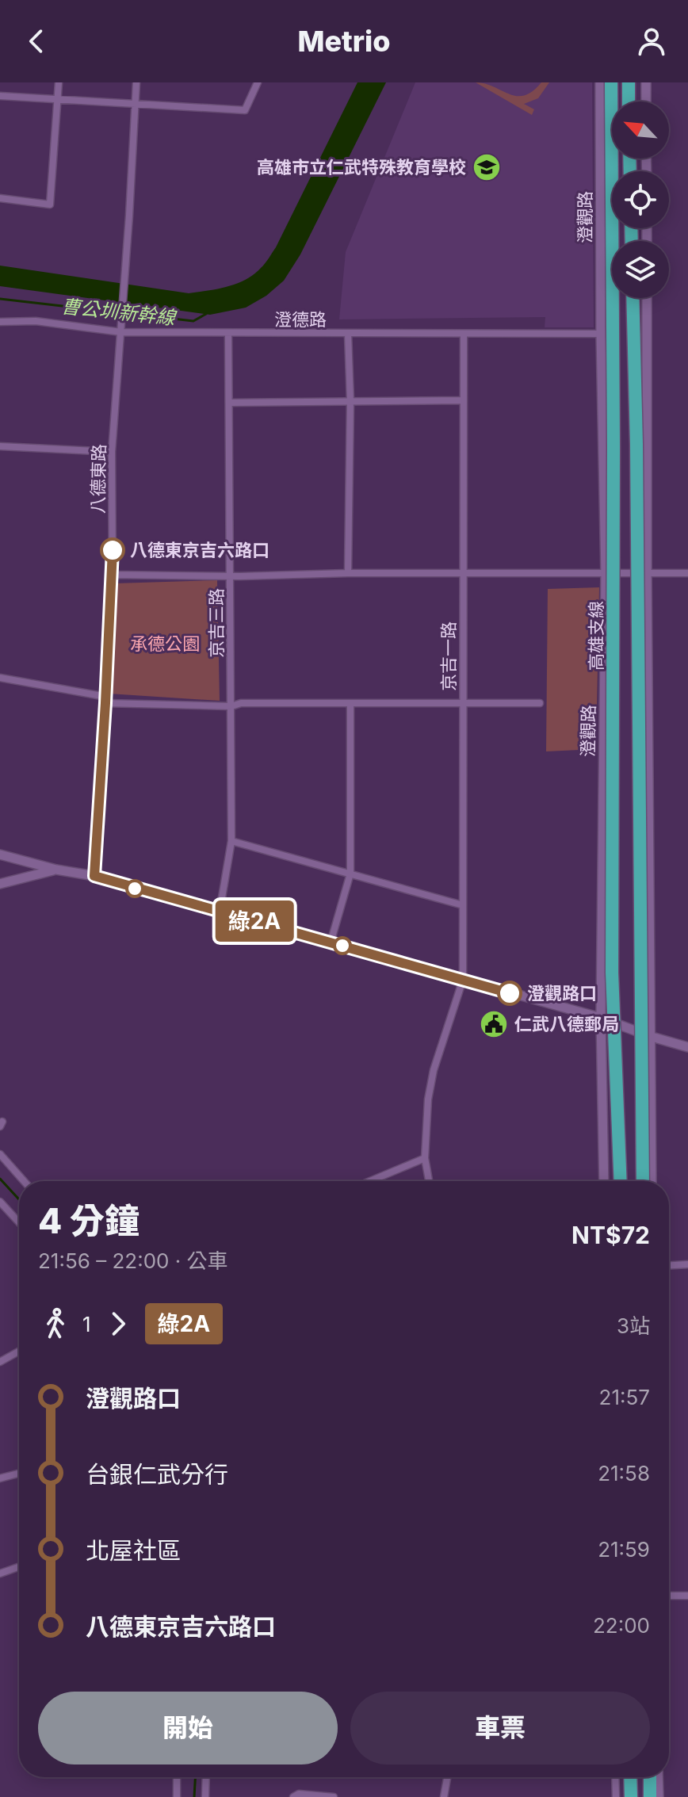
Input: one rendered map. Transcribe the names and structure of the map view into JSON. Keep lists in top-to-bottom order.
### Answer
{
  "streets": {
    "highway": ["高雄支線"],
    "street": [
      "澄觀路",
      "澄德路",
      "八德東路",
      "京吉三路",
      "京吉一路"
    ]
  },
  "crossings": [
    ["澄觀路", "澄德路"],
    ["澄德路", "八德東路"],
    ["澄德路", "京吉三路"],
    ["澄德路", "京吉一路"]
  ],
  "water": ["曹公圳新幹線"],
  "parks": ["承德公園"],
  "places": {
    "school or university": ["高雄市立仁武特殊教育學校"],
    "other": ["八德東京吉六路口", "澄觀路口"],
    "public building": ["仁武八德郵局"]
  },
  "lines": ["bus line 綠2A"],
  "north": "top left",
  "page": {
    "header": "Metrio",
    "on_map": "綠2A",
    "heading": ["4 分鐘", "21:56 – 22:00 · 公車", "NT$72"],
    "legs": ["1", "綠2A", "3站"],
    "list": [
      {
        "name": "澄觀路口",
        "value": "21:57"
      },
      {
        "name": "台銀仁武分行",
        "value": "21:58"
      },
      {
        "name": "北屋社區",
        "value": "21:59"
      },
      {
        "name": "八德東京吉六路口",
        "value": "22:00"
      }
    ],
    "buttons": ["開始", "車票"]
  }
}
